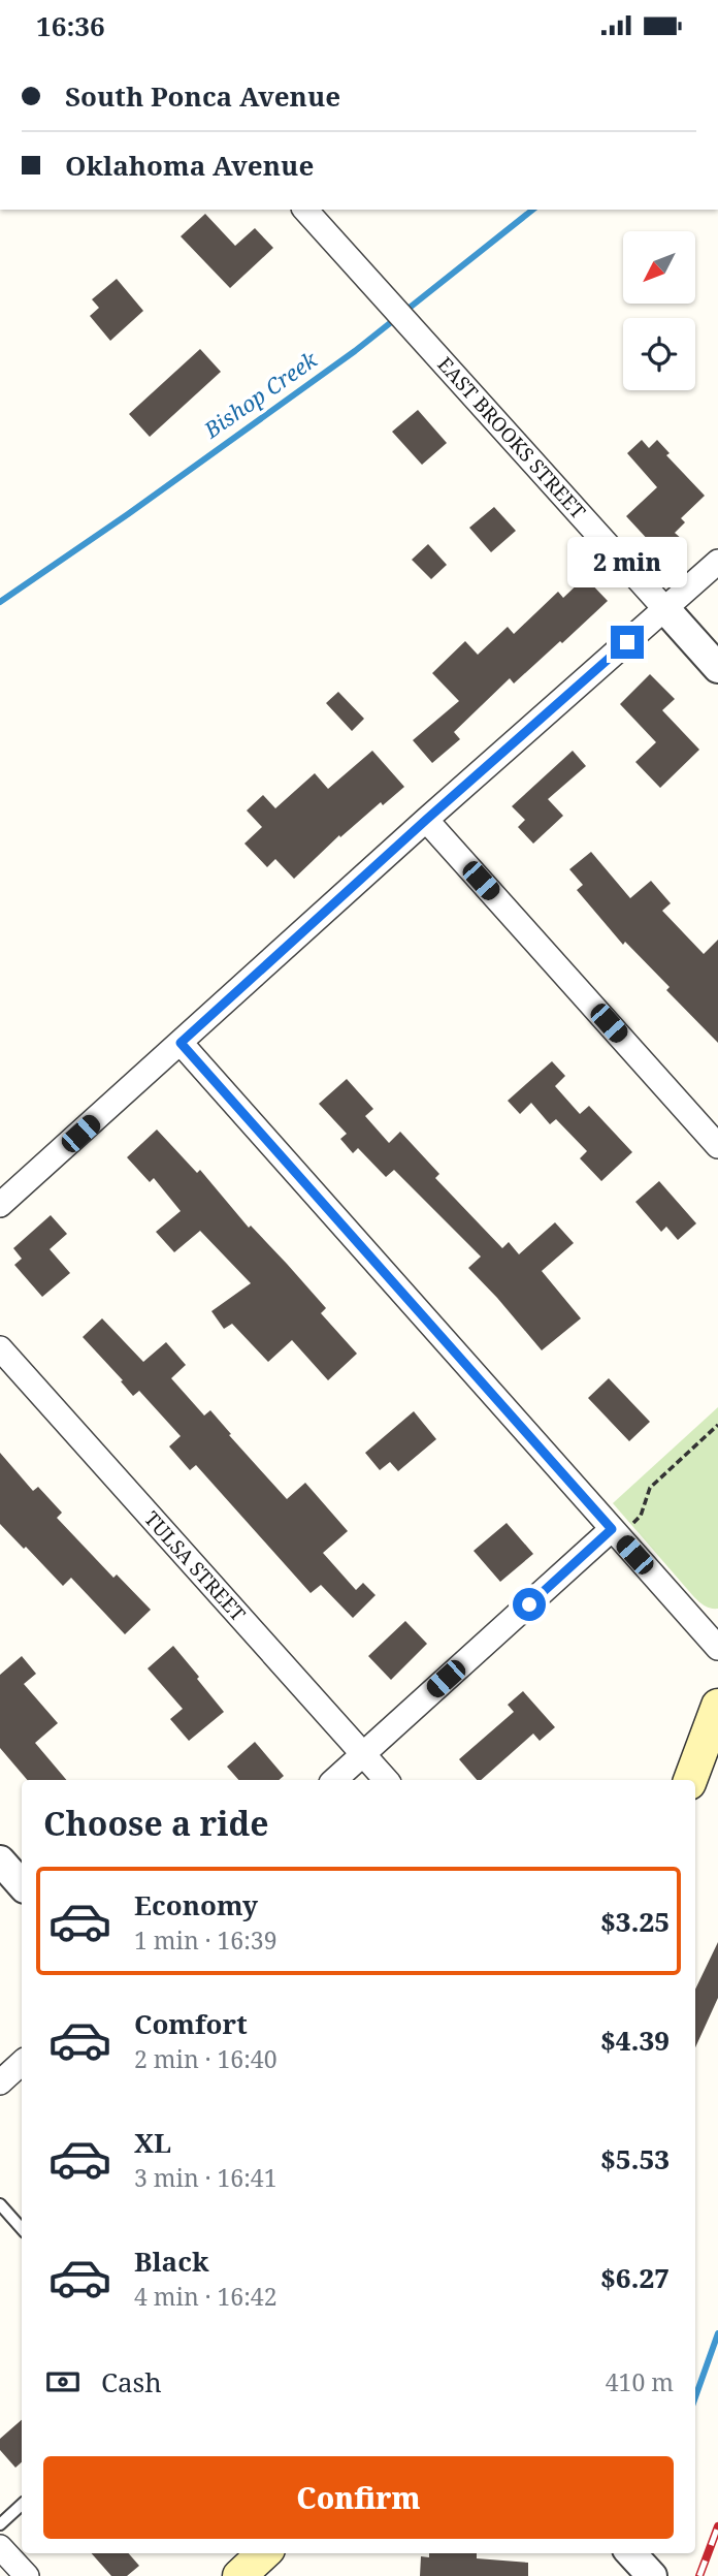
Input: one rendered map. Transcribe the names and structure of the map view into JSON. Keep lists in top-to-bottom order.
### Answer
{
  "streets": {
    "street": ["EAST BROOKS STREET", "TULSA STREET"]
  },
  "water": ["Bishop Creek"],
  "north": "bottom left",
  "page": {
    "status": "16:36",
    "banner": ["South Ponca Avenue", "Oklahoma Avenue"],
    "bubble": "2 min",
    "heading": "Choose a ride",
    "list": [
      {
        "name": "Economy",
        "note": "1 min · 16:39",
        "value": "$3.25"
      },
      {
        "name": "Comfort",
        "note": "2 min · 16:40",
        "value": "$4.39"
      },
      {
        "name": "XL",
        "note": "3 min · 16:41",
        "value": "$5.53"
      },
      {
        "name": "Black",
        "note": "4 min · 16:42",
        "value": "$6.27"
      }
    ],
    "pay": ["Cash", "410 m"],
    "buttons": "Confirm"
  }
}
